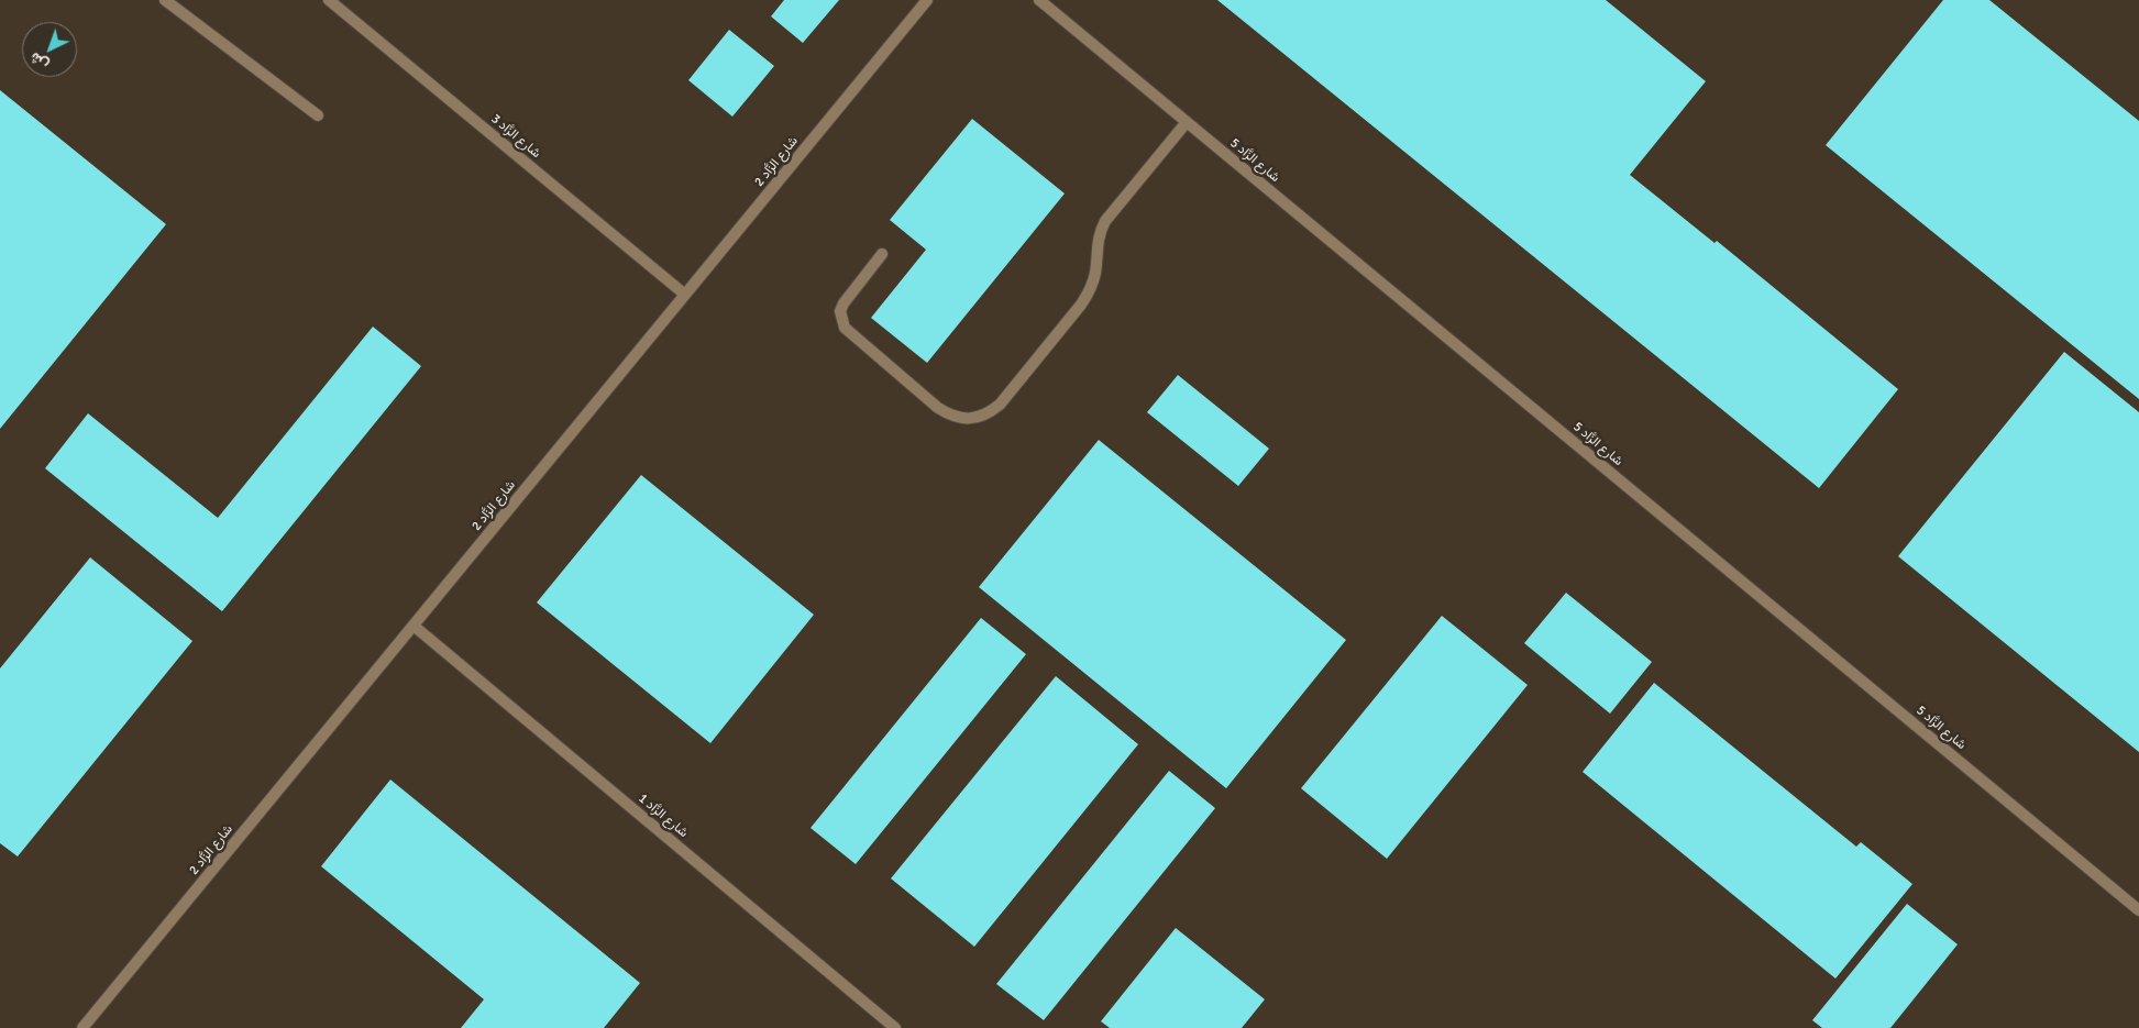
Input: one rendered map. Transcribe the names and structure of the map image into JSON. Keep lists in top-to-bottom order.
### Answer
{
  "streets": {
    "street": [
      "شارع الزَّاد 3",
      "شارع الزَّاد 5",
      "شارع الزَّاد 2",
      "شارع الزَّاد 1"
    ]
  },
  "crossings": [
    ["شارع الزَّاد 3", "شارع الزَّاد 2"],
    ["شارع الزَّاد 2", "شارع الزَّاد 1"]
  ],
  "north": "bottom left"
}
